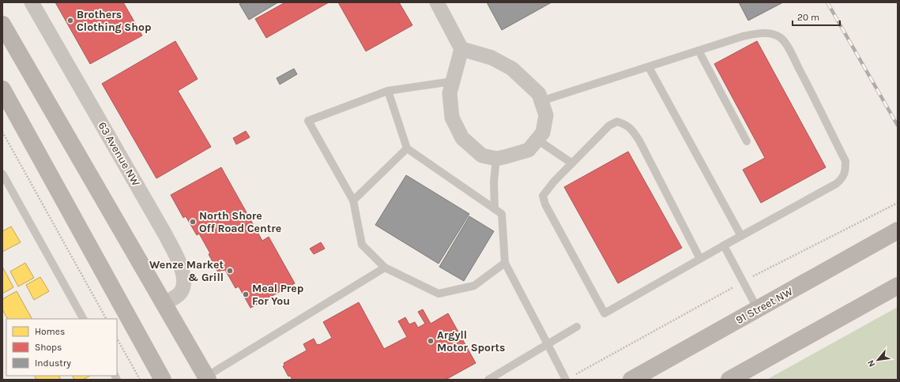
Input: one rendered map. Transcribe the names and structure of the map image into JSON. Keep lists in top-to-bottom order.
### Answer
{
  "streets": {
    "main road": ["91 Street NW"],
    "street": ["63 Avenue NW"]
  },
  "places": [
    "Brothers Clothing Shop",
    "North Shore Off Road Centre",
    "Wenze Market & Grill",
    "Meal Prep For You",
    "Argyll Motor Sports"
  ],
  "legend": ["Homes", "Shops", "Industry"],
  "scale_bar": "20 m",
  "north": "bottom left"
}
